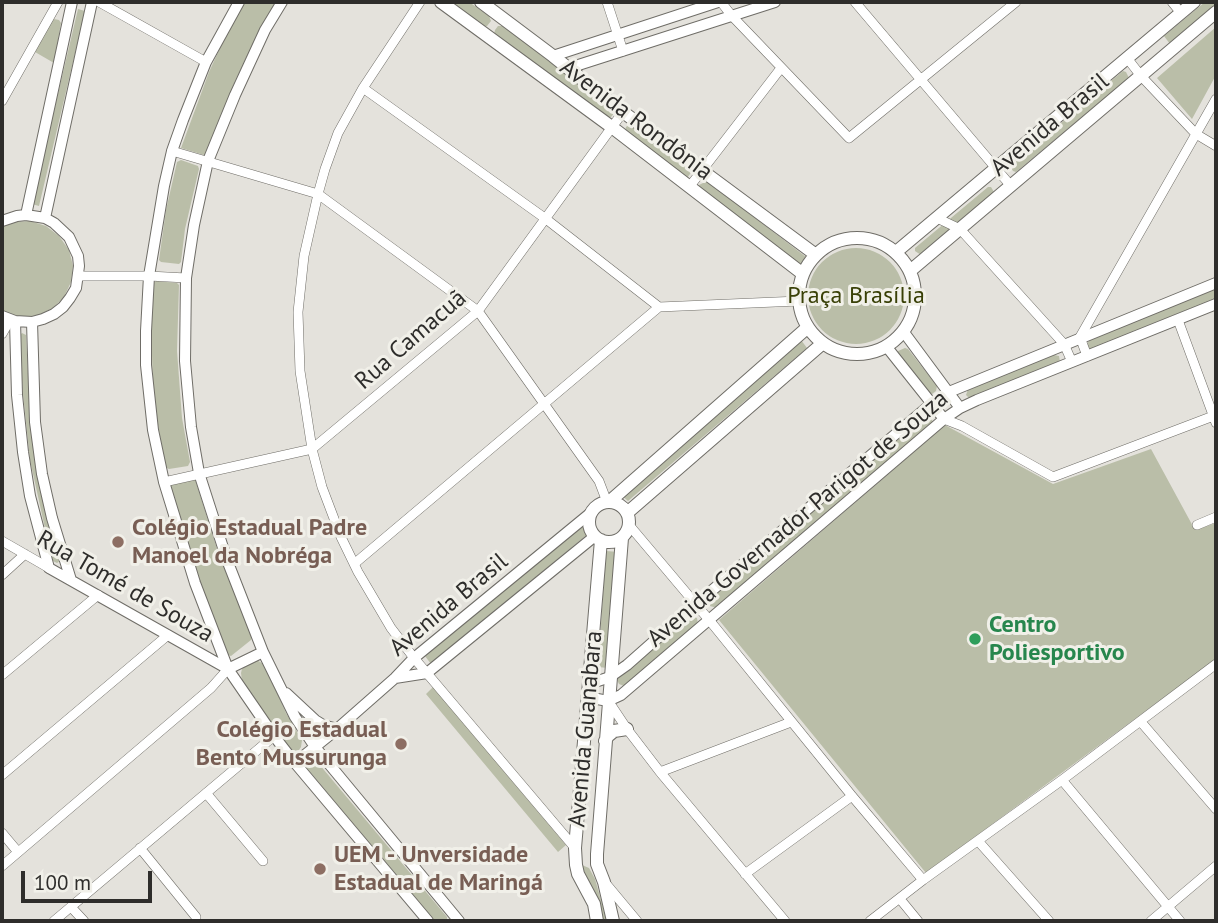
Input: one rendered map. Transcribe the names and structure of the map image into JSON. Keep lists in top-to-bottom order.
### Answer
{
  "streets": {
    "main road": ["Avenida Rondônia", "Avenida Brasil", "Avenida Guanabara"],
    "street": ["Rua Camacuã", "Avenida Governador Parigot de Souza", "Rua Tomé de Souza"]
  },
  "crossings": [
    ["Avenida Rondônia", "Avenida Brasil"],
    ["Avenida Rondônia", "Rua Camacuã"],
    ["Avenida Brasil", "Avenida Guanabara"],
    ["Avenida Governador Parigot de Souza", "Avenida Guanabara"]
  ],
  "parks": ["Praça Brasília"],
  "places": [
    "Colégio Estadual Padre Manoel da Nobréga",
    "Centro Poliesportivo",
    "Colégio Estadual Bento Mussurunga",
    "UEM - Unversidade Estadual de Maringá"
  ],
  "scale_bar": "100 m"
}
